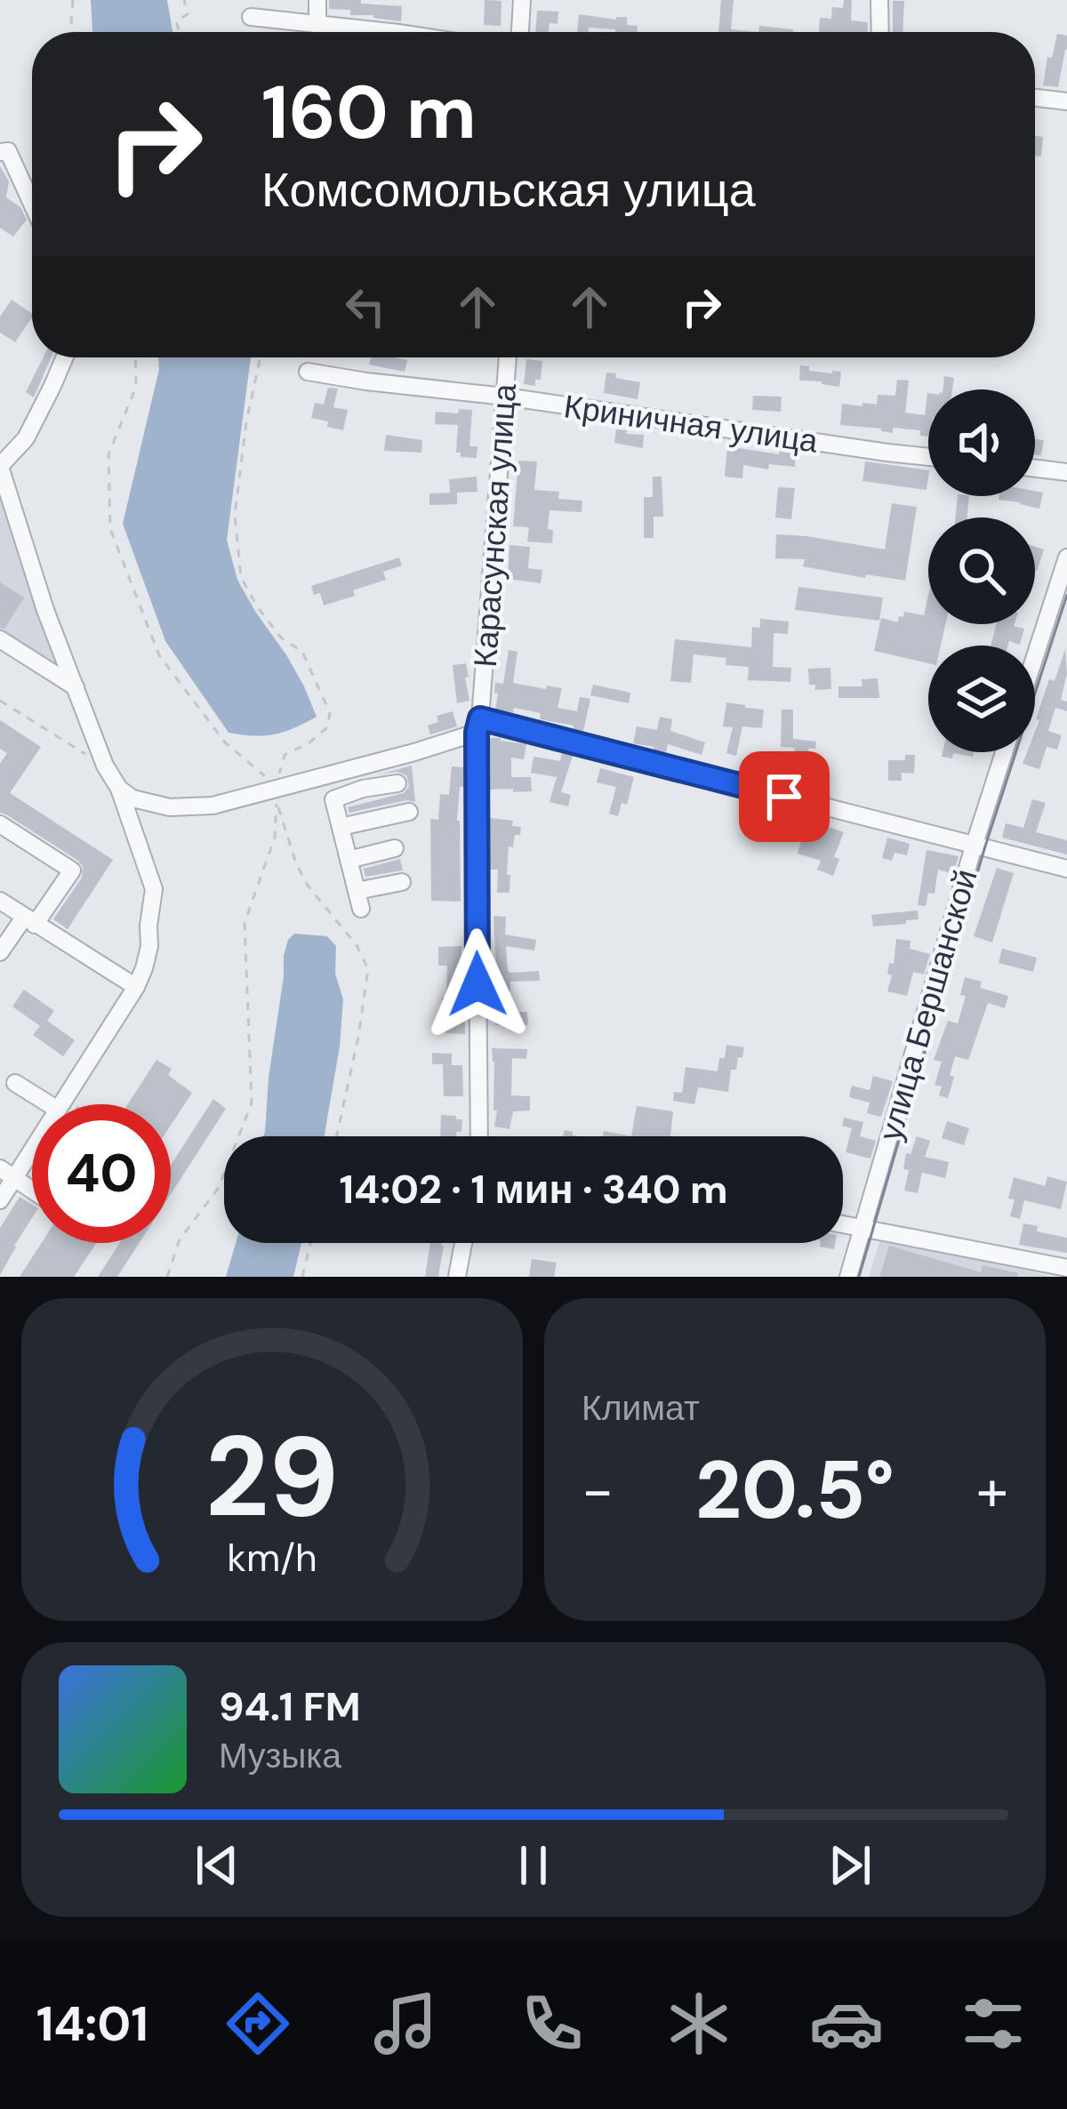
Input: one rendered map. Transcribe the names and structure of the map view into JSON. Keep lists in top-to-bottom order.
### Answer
{
  "streets": {
    "street": ["Криничная улица", "Карасунская улица", "улица Бершанской"]
  },
  "crossings": [
    ["Криничная улица", "Карасунская улица"]
  ],
  "page": {
    "turn": ["160 m", "Комсомольская улица"],
    "limit": "40",
    "trip": "14:02 · 1 мин · 340 m",
    "tile": "Климат",
    "heat": ["−", "20.5°", "+"],
    "song": ["94.1 FM", "Музыка"],
    "tabs": "14:01",
    "gauge": ["29", "km/h"]
  }
}
